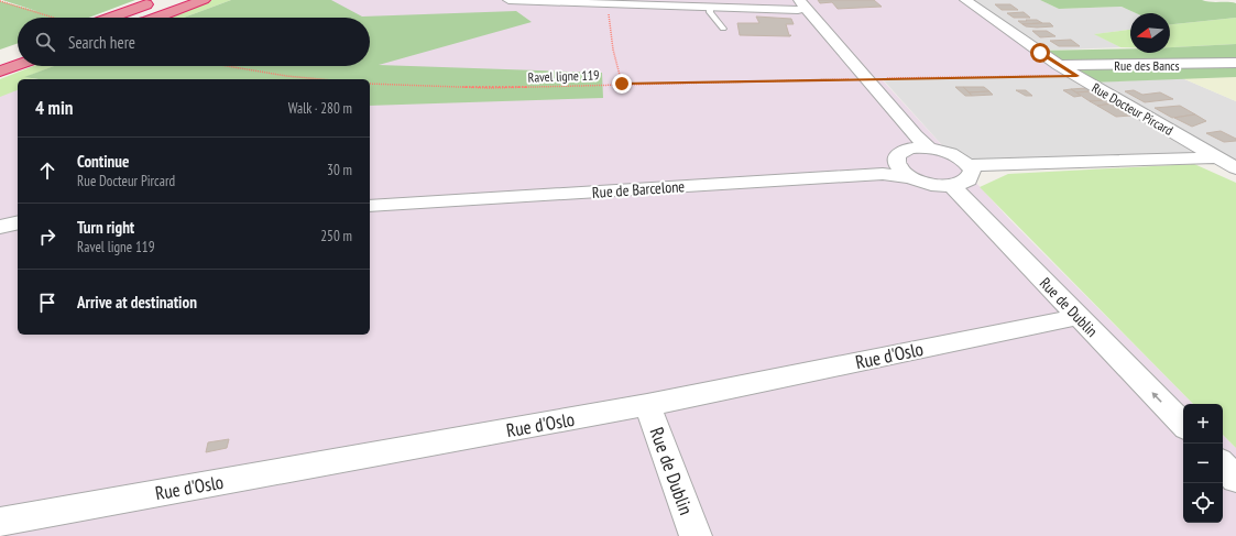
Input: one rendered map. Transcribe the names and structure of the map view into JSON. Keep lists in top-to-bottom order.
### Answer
{
  "streets": {
    "street": [
      "Rue des Bancs",
      "Rue Docteur Pircard",
      "Rue de Barcelone",
      "Rue de Dublin",
      "Rue d'Oslo"
    ],
    "path": ["Ravel ligne 119"]
  },
  "crossings": [
    ["Rue des Bancs", "Rue Docteur Pircard"],
    ["Ravel ligne 119", "Rue Docteur Pircard"],
    ["Rue de Dublin", "Rue d'Oslo"]
  ],
  "north": "left",
  "page": {
    "search": "Search here",
    "heading": ["4 min", "Walk · 280 m"],
    "list": [
      ["Continue", "Rue Docteur Pircard", "30 m"],
      ["Turn right", "Ravel ligne 119", "250 m"],
      "Arrive at destination"
    ],
    "map_buttons": ["+", "−"]
  }
}
